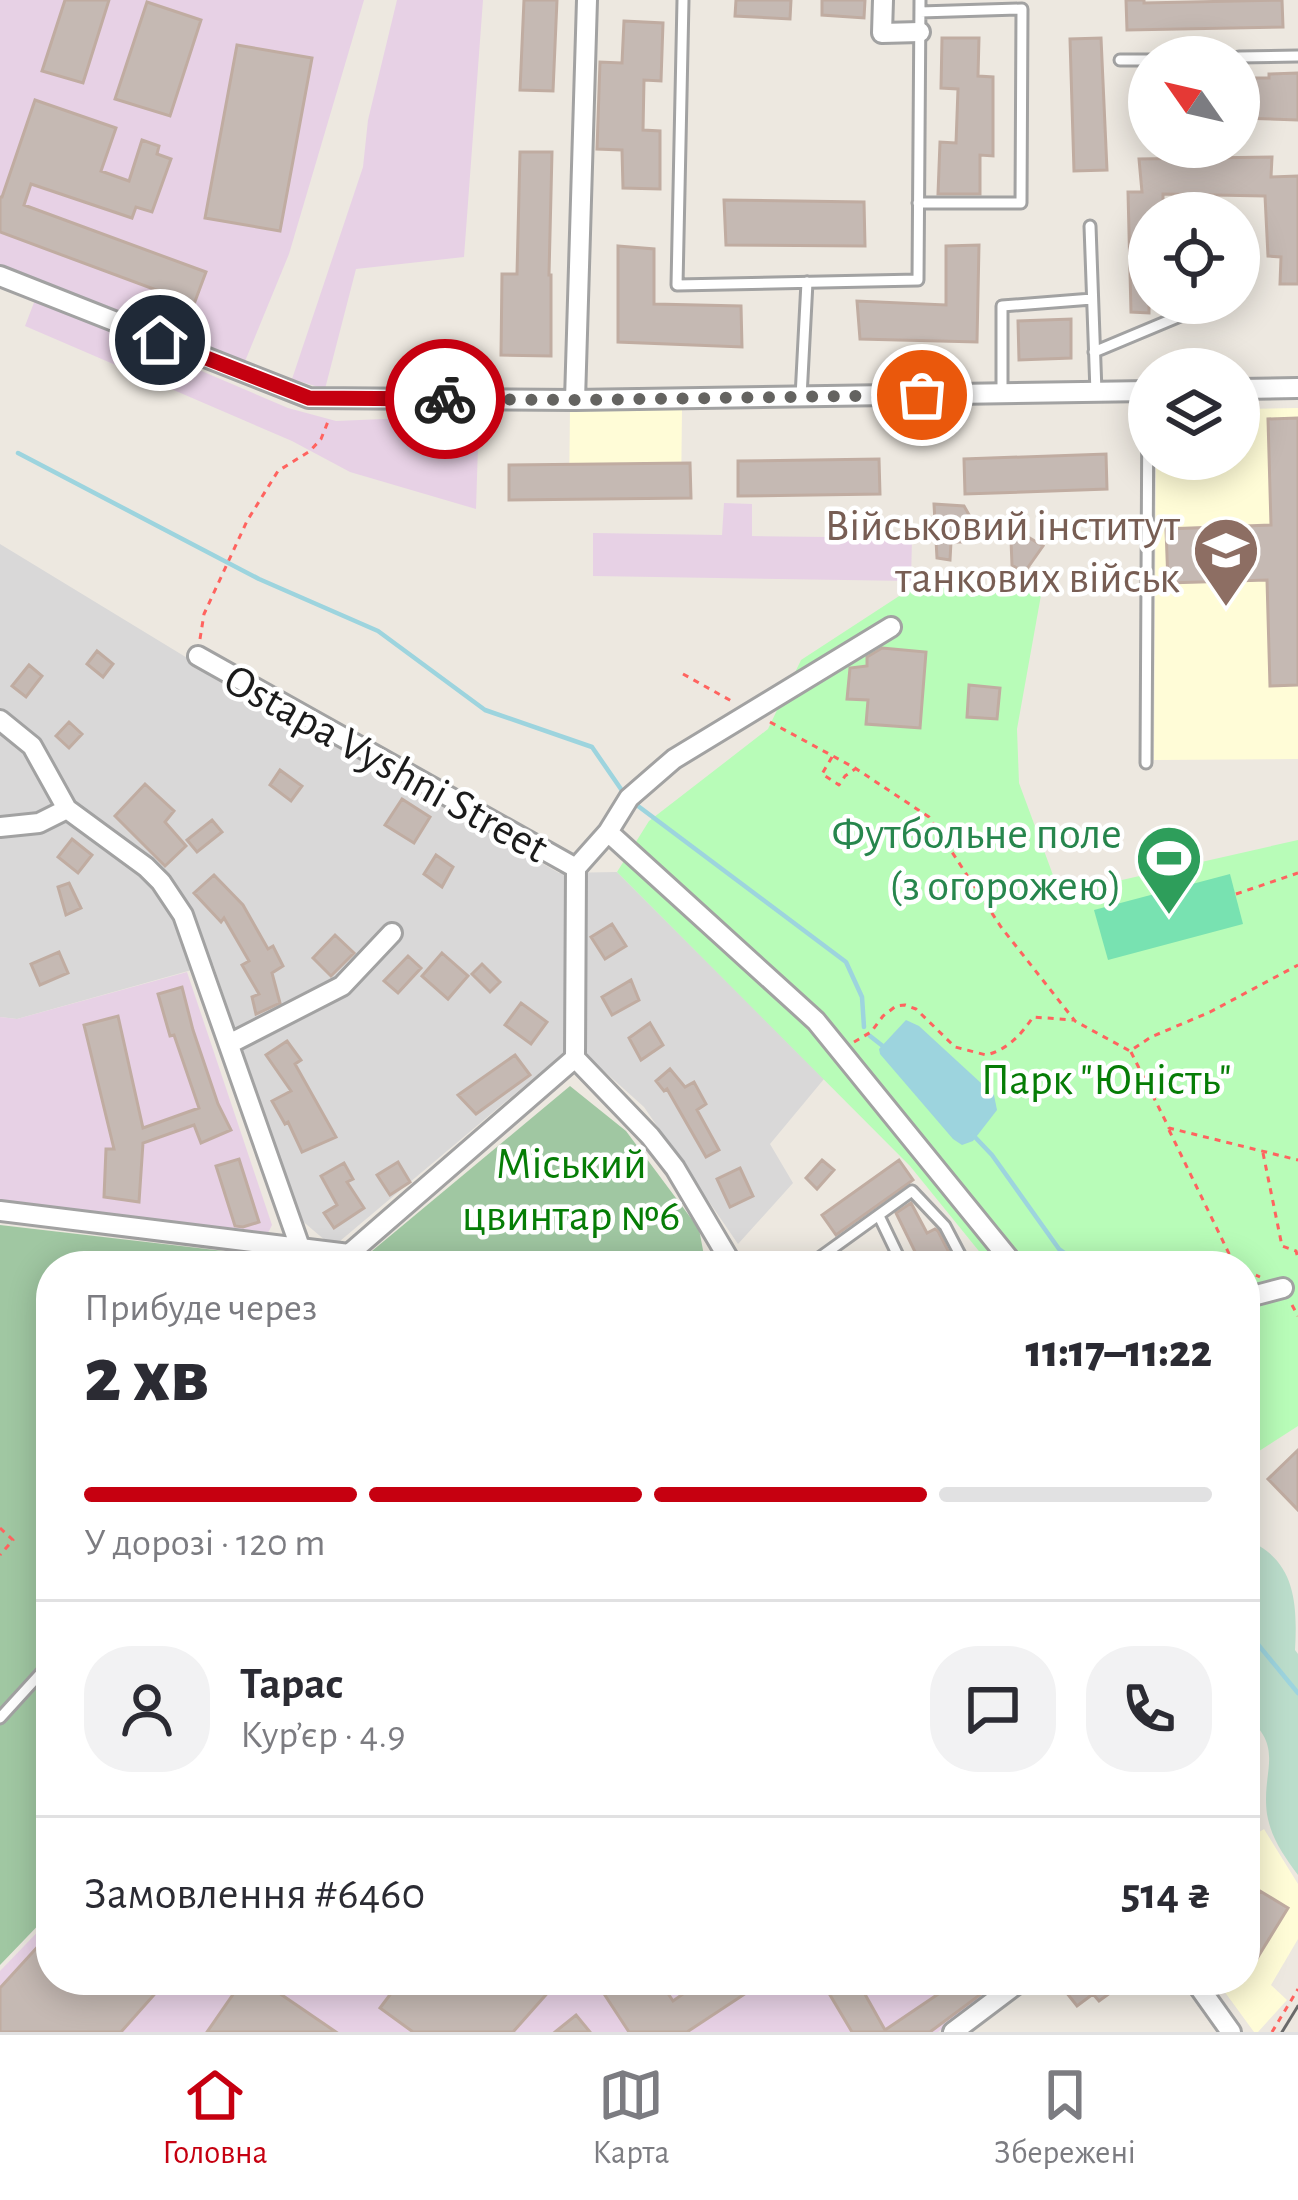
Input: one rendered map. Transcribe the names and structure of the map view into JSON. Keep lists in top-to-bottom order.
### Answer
{
  "streets": {
    "street": ["Ostapa Vyshni Street"]
  },
  "parks": ["Парк \"Юність\"", "Міський цвинтар №6"],
  "places": {
    "school or university": ["Військовий інститут танкових військ"],
    "sports": ["Футбольне поле (з огорожею)"]
  },
  "north": "top left",
  "page": {
    "heading": ["2 хв", "Прибуде через", "11:17–11:22"],
    "panel": [
      "Тарас",
      "Кур’єр · 4.9",
      "Замовлення #6460",
      "514 ₴"
    ],
    "bar": "У дорозі · 120 m",
    "tabs": ["Головна", "Карта", "Збережені"]
  }
}
